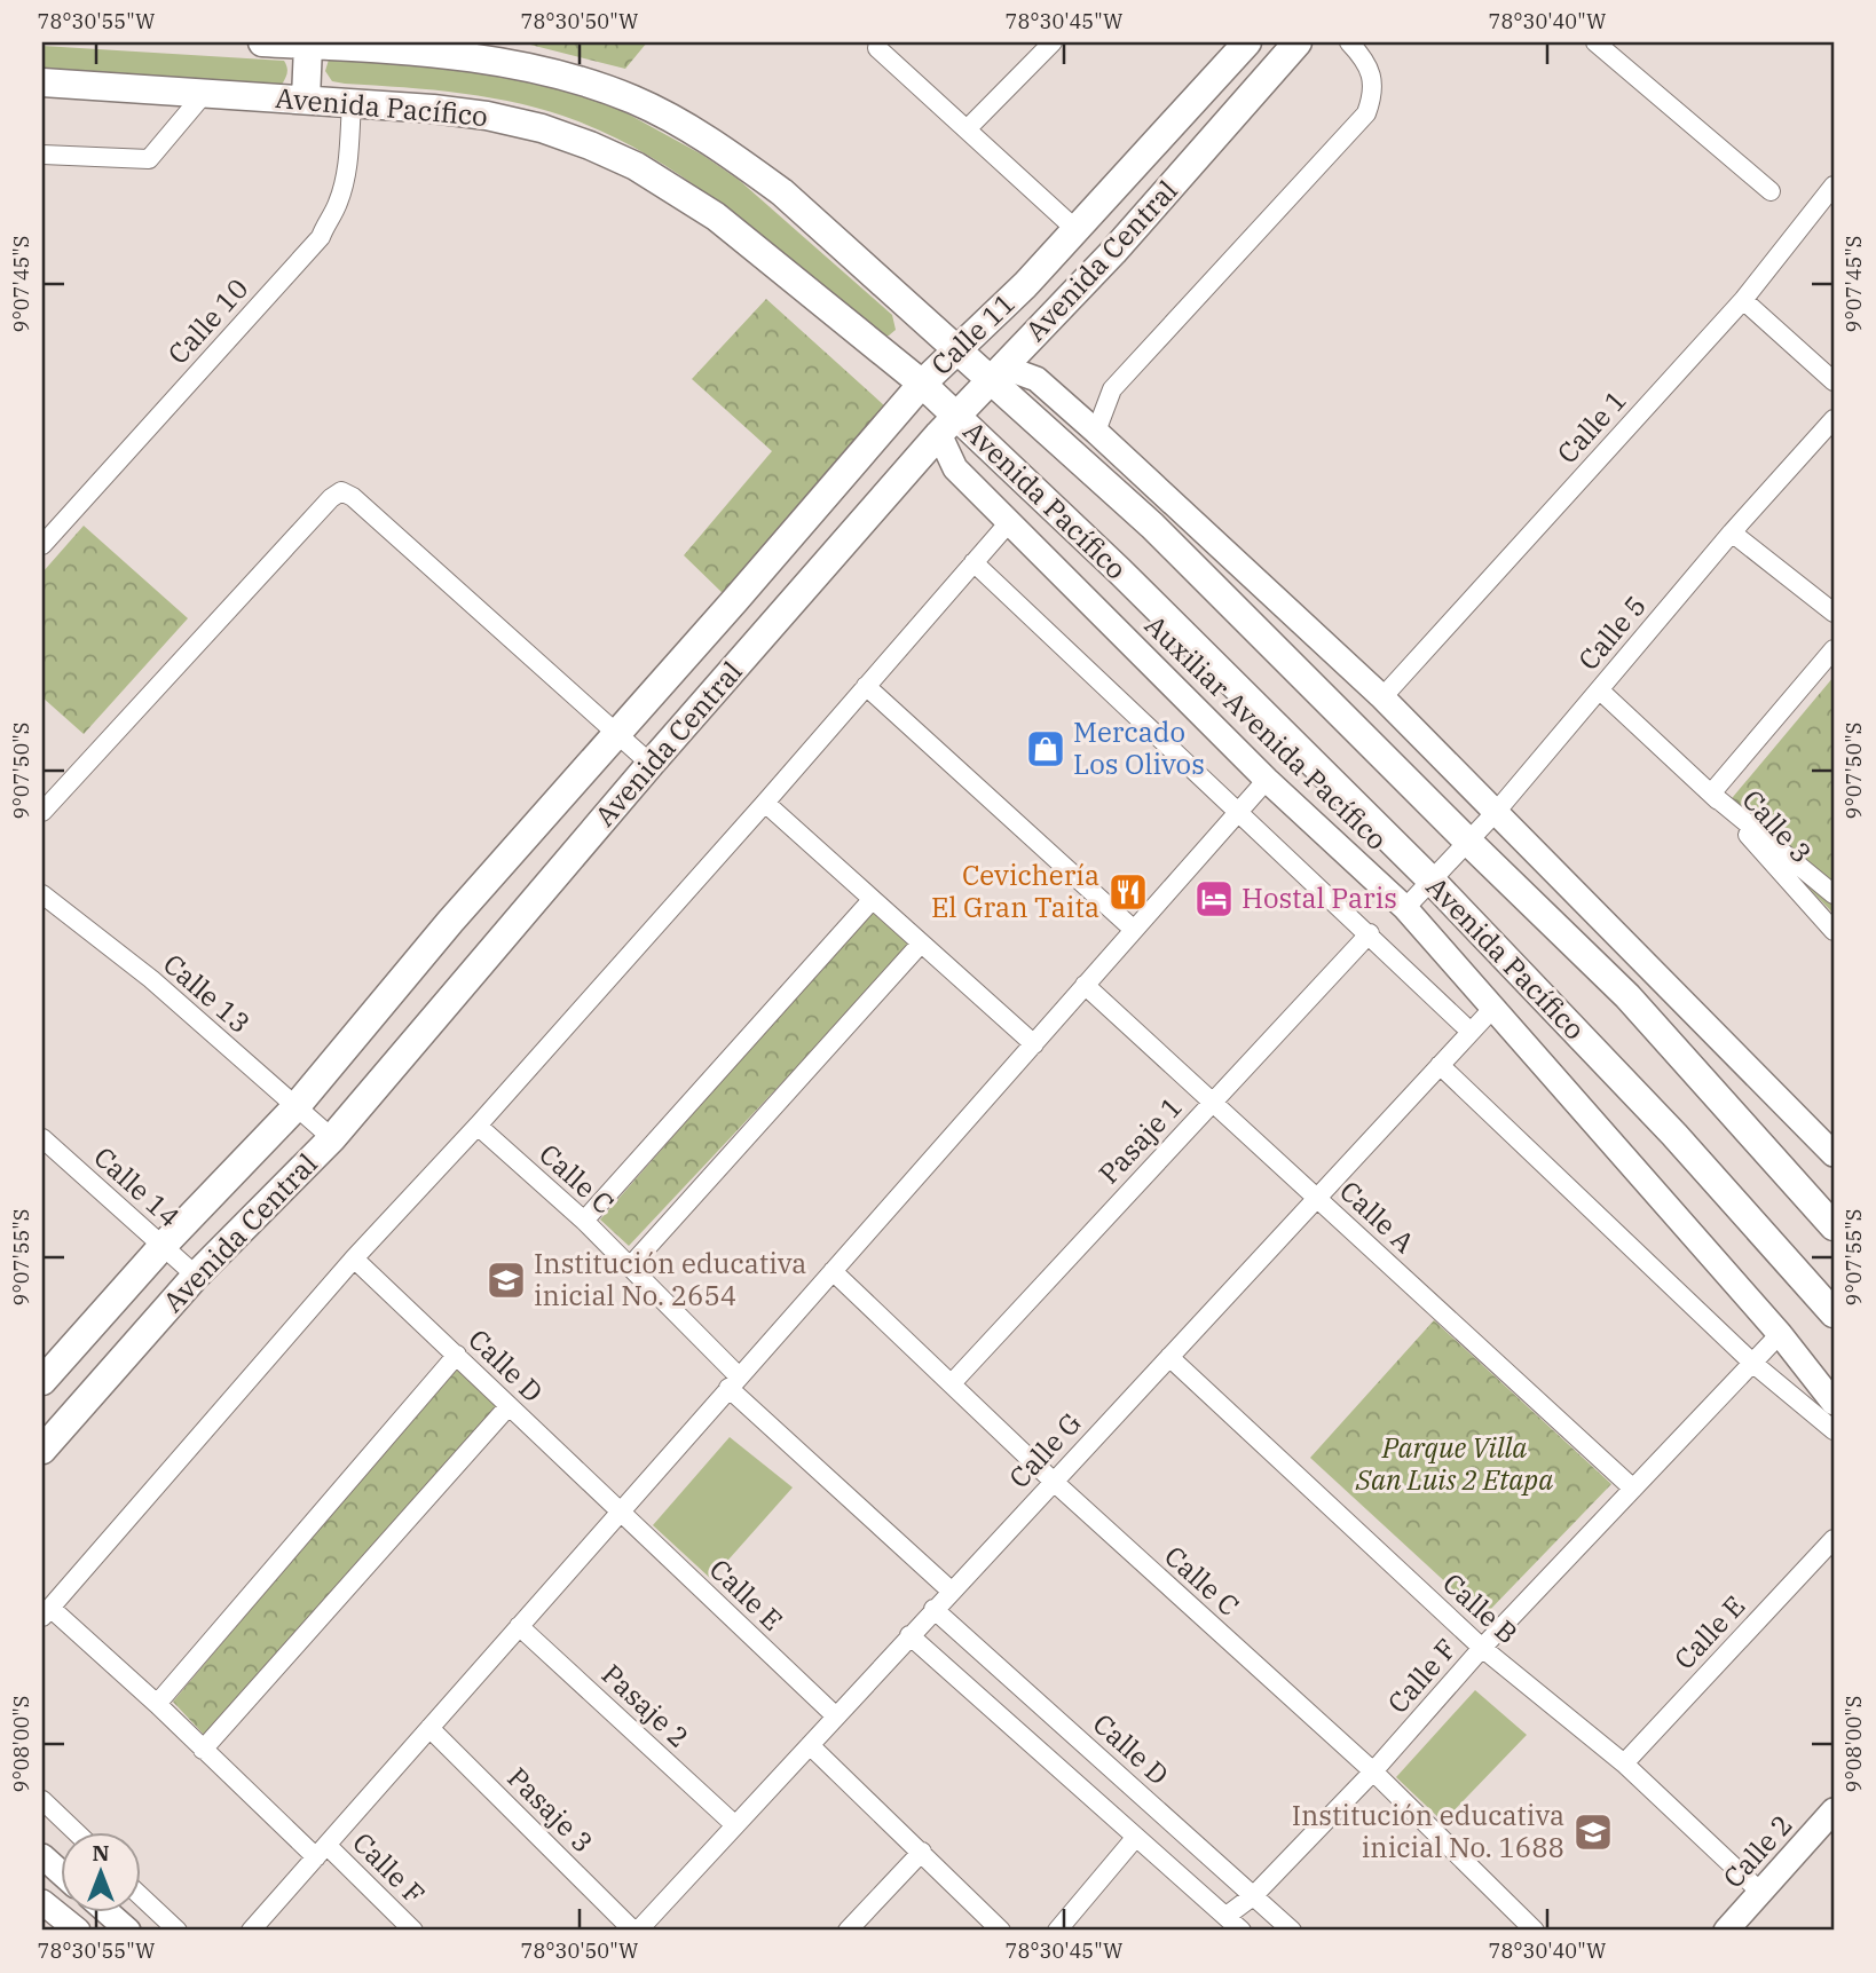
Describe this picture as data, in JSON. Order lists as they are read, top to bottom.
{
  "streets": {
    "main road": [
      "Avenida Pacífico",
      "Avenida Central",
      "Calle 11",
      "Auxiliar Avenida Pacífico",
      "Calle 2"
    ],
    "street": [
      "Calle 10",
      "Calle 1",
      "Calle 5",
      "Calle 3",
      "Calle 13",
      "Pasaje 1",
      "Calle C",
      "Calle 14",
      "Calle A",
      "Calle D",
      "Calle G",
      "Calle E",
      "Calle B",
      "Calle F",
      "Pasaje 2",
      "Pasaje 3"
    ]
  },
  "crossings": [
    ["Avenida Pacífico", "Avenida Central"],
    ["Avenida Pacífico", "Calle 10"],
    ["Avenida Pacífico", "Calle 11"],
    ["Avenida Pacífico", "Calle 5"],
    ["Avenida Pacífico", "Auxiliar Avenida Pacífico"],
    ["Avenida Central", "Calle 11"],
    ["Avenida Central", "Auxiliar Avenida Pacífico"],
    ["Avenida Central", "Calle 13"],
    ["Avenida Central", "Calle 14"],
    ["Calle 5", "Calle 3"],
    ["Auxiliar Avenida Pacífico", "Calle G"],
    ["Auxiliar Avenida Pacífico", "Calle F"],
    ["Pasaje 1", "Calle C"],
    ["Pasaje 1", "Calle A"],
    ["Calle C", "Calle G"],
    ["Calle C", "Calle F"],
    ["Calle A", "Calle G"],
    ["Calle A", "Calle F"],
    ["Calle D", "Calle G"],
    ["Calle D", "Calle E"],
    ["Calle D", "Calle F"],
    ["Calle G", "Calle E"],
    ["Calle G", "Calle B"],
    ["Calle G", "Pasaje 2"],
    ["Calle G", "Pasaje 3"],
    ["Calle E", "Calle B"],
    ["Calle B", "Calle F"],
    ["Calle B", "Calle 2"]
  ],
  "parks": ["Parque Villa San Luis 2 Etapa"],
  "places": {
    "shop": ["Mercado Los Olivos"],
    "restaurant": ["Cevichería El Gran Taita"],
    "hotel": ["Hostal Paris"],
    "school or university": ["Institución educativa inicial No. 2654", "Institución educativa inicial No. 1688"]
  },
  "north": "top",
  "coordinates": [
    "78°30'55\"W",
    "78°30'50\"W",
    "78°30'45\"W",
    "78°30'40\"W",
    "9°07'45\"S",
    "9°07'50\"S",
    "9°07'55\"S",
    "9°08'00\"S"
  ]
}
